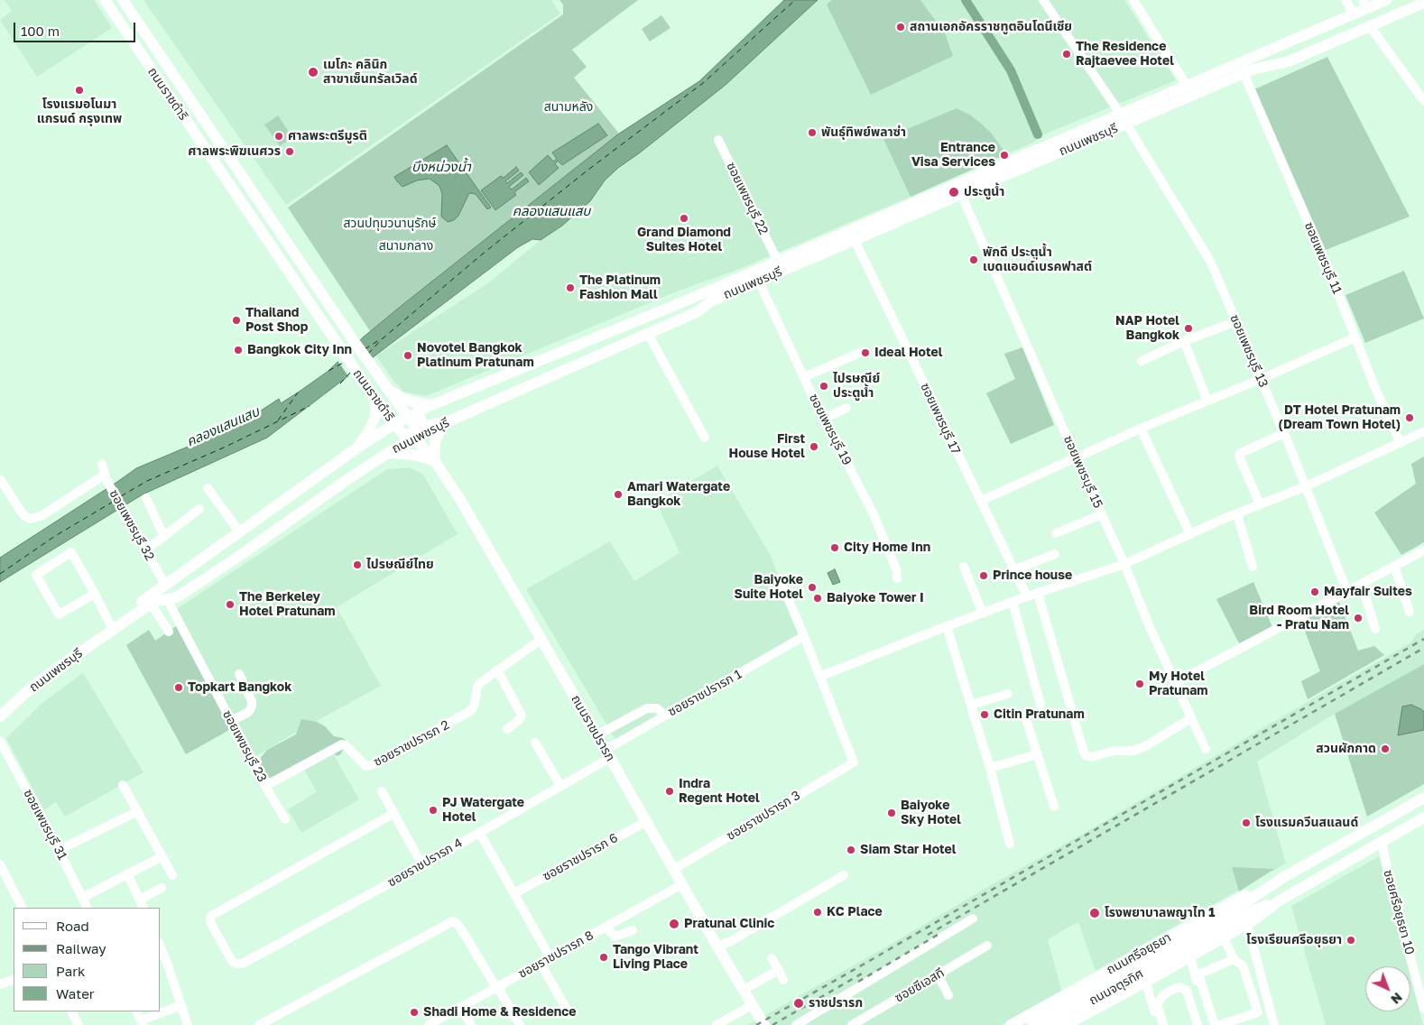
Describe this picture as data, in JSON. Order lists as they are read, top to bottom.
{
  "streets": {
    "main road": [
      "ถนนราชดำริ",
      "ถนนเพชรบุรี",
      "ถนนราชปรารภ",
      "ถนนศรีอยุธยา",
      "ถนนจตุรทิศ"
    ],
    "street": [
      "ซอยเพชรบุรี 22",
      "ซอยเพชรบุรี 11",
      "ซอยเพชรบุรี 13",
      "ซอยเพชรบุรี 17",
      "ซอยเพชรบุรี 19",
      "ซอยเพชรบุรี 15",
      "ซอยเพชรบุรี 32",
      "ซอยราชปรารภ 1",
      "ซอยราชปรารภ 2",
      "ซอยเพชรบุรี 23",
      "ซอยราชปรารภ 3",
      "ซอยเพชรบุรี 31",
      "ซอยราชปรารภ 6",
      "ซอยราชปรารภ 4",
      "ซอยศรีอยุธยา 10",
      "ซอยราชปรารภ 8",
      "ซอยซีเอสที"
    ]
  },
  "crossings": [
    ["ถนนราชดำริ", "ถนนเพชรบุรี"],
    ["ถนนราชดำริ", "ถนนราชปรารภ"],
    ["ถนนเพชรบุรี", "ซอยเพชรบุรี 22"],
    ["ถนนเพชรบุรี", "ซอยเพชรบุรี 11"],
    ["ถนนเพชรบุรี", "ซอยเพชรบุรี 13"],
    ["ถนนเพชรบุรี", "ซอยเพชรบุรี 17"],
    ["ถนนเพชรบุรี", "ซอยเพชรบุรี 19"],
    ["ถนนเพชรบุรี", "ซอยเพชรบุรี 15"],
    ["ถนนเพชรบุรี", "ซอยเพชรบุรี 32"],
    ["ถนนเพชรบุรี", "ถนนราชปรารภ"],
    ["ถนนเพชรบุรี", "ซอยเพชรบุรี 23"],
    ["ซอยราชปรารภ 1", "ถนนราชปรารภ"],
    ["ซอยราชปรารภ 1", "ซอยราชปรารภ 4"],
    ["ถนนราชปรารภ", "ซอยราชปรารภ 2"],
    ["ถนนราชปรารภ", "ซอยราชปรารภ 3"],
    ["ถนนราชปรารภ", "ซอยราชปรารภ 6"],
    ["ถนนราชปรารภ", "ซอยราชปรารภ 4"],
    ["ถนนราชปรารภ", "ซอยราชปรารภ 8"],
    ["ซอยราชปรารภ 2", "ซอยเพชรบุรี 23"],
    ["ซอยศรีอยุธยา 10", "ถนนศรีอยุธยา"],
    ["ถนนศรีอยุธยา", "ถนนจตุรทิศ"]
  ],
  "water": ["บึงหน่วงน้ำ", "คลองแสนแสบ"],
  "parks": ["สนามหลัง", "สวนปทุมวนานุรักษ์", "สนามกลาง"],
  "places": [
    "สถานเอกอัครราชทูตอินโดนีเซีย",
    "The Residence Rajtaevee Hotel",
    "เมโกะ คลินิก สาขาเซ็นทรัลเวิลด์",
    "โรงแรมอโนมา แกรนด์ กรุงเทพ",
    "พันธุ์ทิพย์พลาซ่า",
    "ศาลพระตรีมูรติ",
    "ศาลพระพิฆเนศวร",
    "Entrance Visa Services",
    "ประตูน้ำ",
    "Grand Diamond Suites Hotel",
    "พักดี ประตูน้ำ เบดแอนด์เบรคฟาสต์",
    "The Platinum Fashion Mall",
    "Thailand Post Shop",
    "NAP Hotel Bangkok",
    "Bangkok City Inn",
    "Ideal Hotel",
    "Novotel Bangkok Platinum Pratunam",
    "ไปรษณีย์ ประตูน้ำ",
    "DT Hotel Pratunam (Dream Town Hotel)",
    "First House Hotel",
    "Amari Watergate Bangkok",
    "City Home Inn",
    "ไปรษณีย์ไทย",
    "Prince house",
    "Baiyoke Suite Hotel",
    "Mayfair Suites",
    "Baiyoke Tower I",
    "The Berkeley Hotel Pratunam",
    "Bird Room Hotel - Pratu Nam",
    "My Hotel Pratunam",
    "Topkart Bangkok",
    "Citin Pratunam",
    "สวนผักกาด",
    "Indra Regent Hotel",
    "PJ Watergate Hotel",
    "Baiyoke Sky Hotel",
    "โรงแรมควีนสแลนด์",
    "Siam Star Hotel",
    "KC Place",
    "โรงพยาบาลพญาไท 1",
    "Pratunal Clinic",
    "โรงเรียนศรีอยุธยา",
    "Tango Vibrant Living Place",
    "ราชปรารภ",
    "Shadi Home & Residence"
  ],
  "legend": [
    "Road",
    "Railway",
    "Park",
    "Water"
  ],
  "scale_bar": "100 m",
  "north": "bottom right"
}
